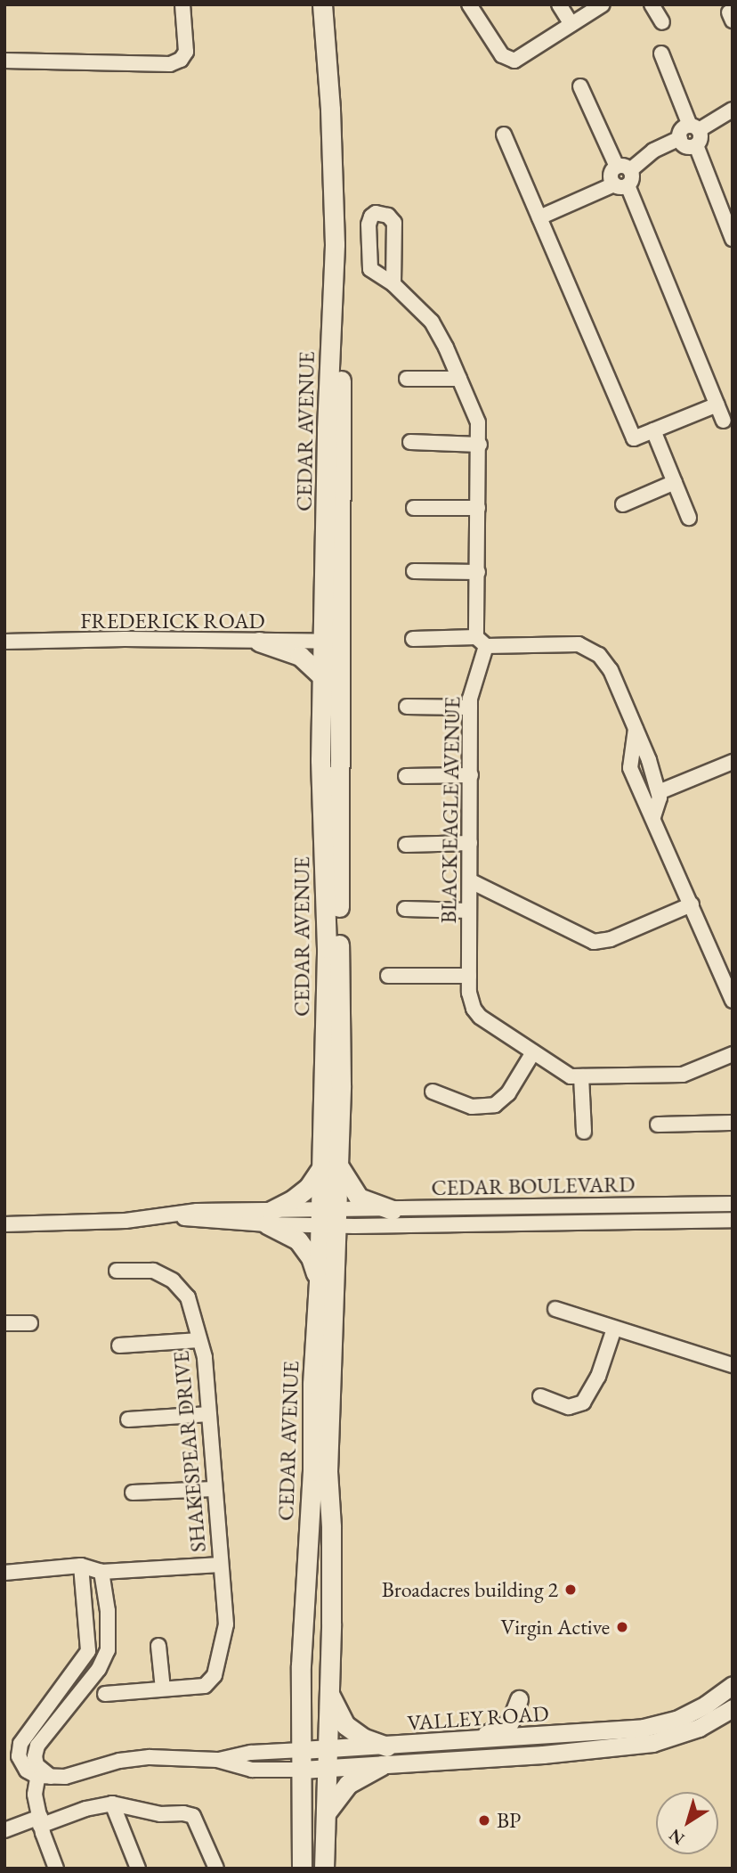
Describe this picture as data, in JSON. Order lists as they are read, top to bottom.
{
  "streets": {
    "main road": ["CEDAR AVENUE"],
    "street": [
      "FREDERICK ROAD",
      "BLACK EAGLE AVENUE",
      "CEDAR BOULEVARD",
      "SHAKESPEAR DRIVE",
      "VALLEY ROAD"
    ]
  },
  "crossings": [
    ["CEDAR AVENUE", "FREDERICK ROAD"],
    ["CEDAR AVENUE", "CEDAR BOULEVARD"],
    ["CEDAR AVENUE", "VALLEY ROAD"]
  ],
  "places": ["Broadacres building 2", "Virgin Active", "BP"],
  "north": "bottom left"
}
